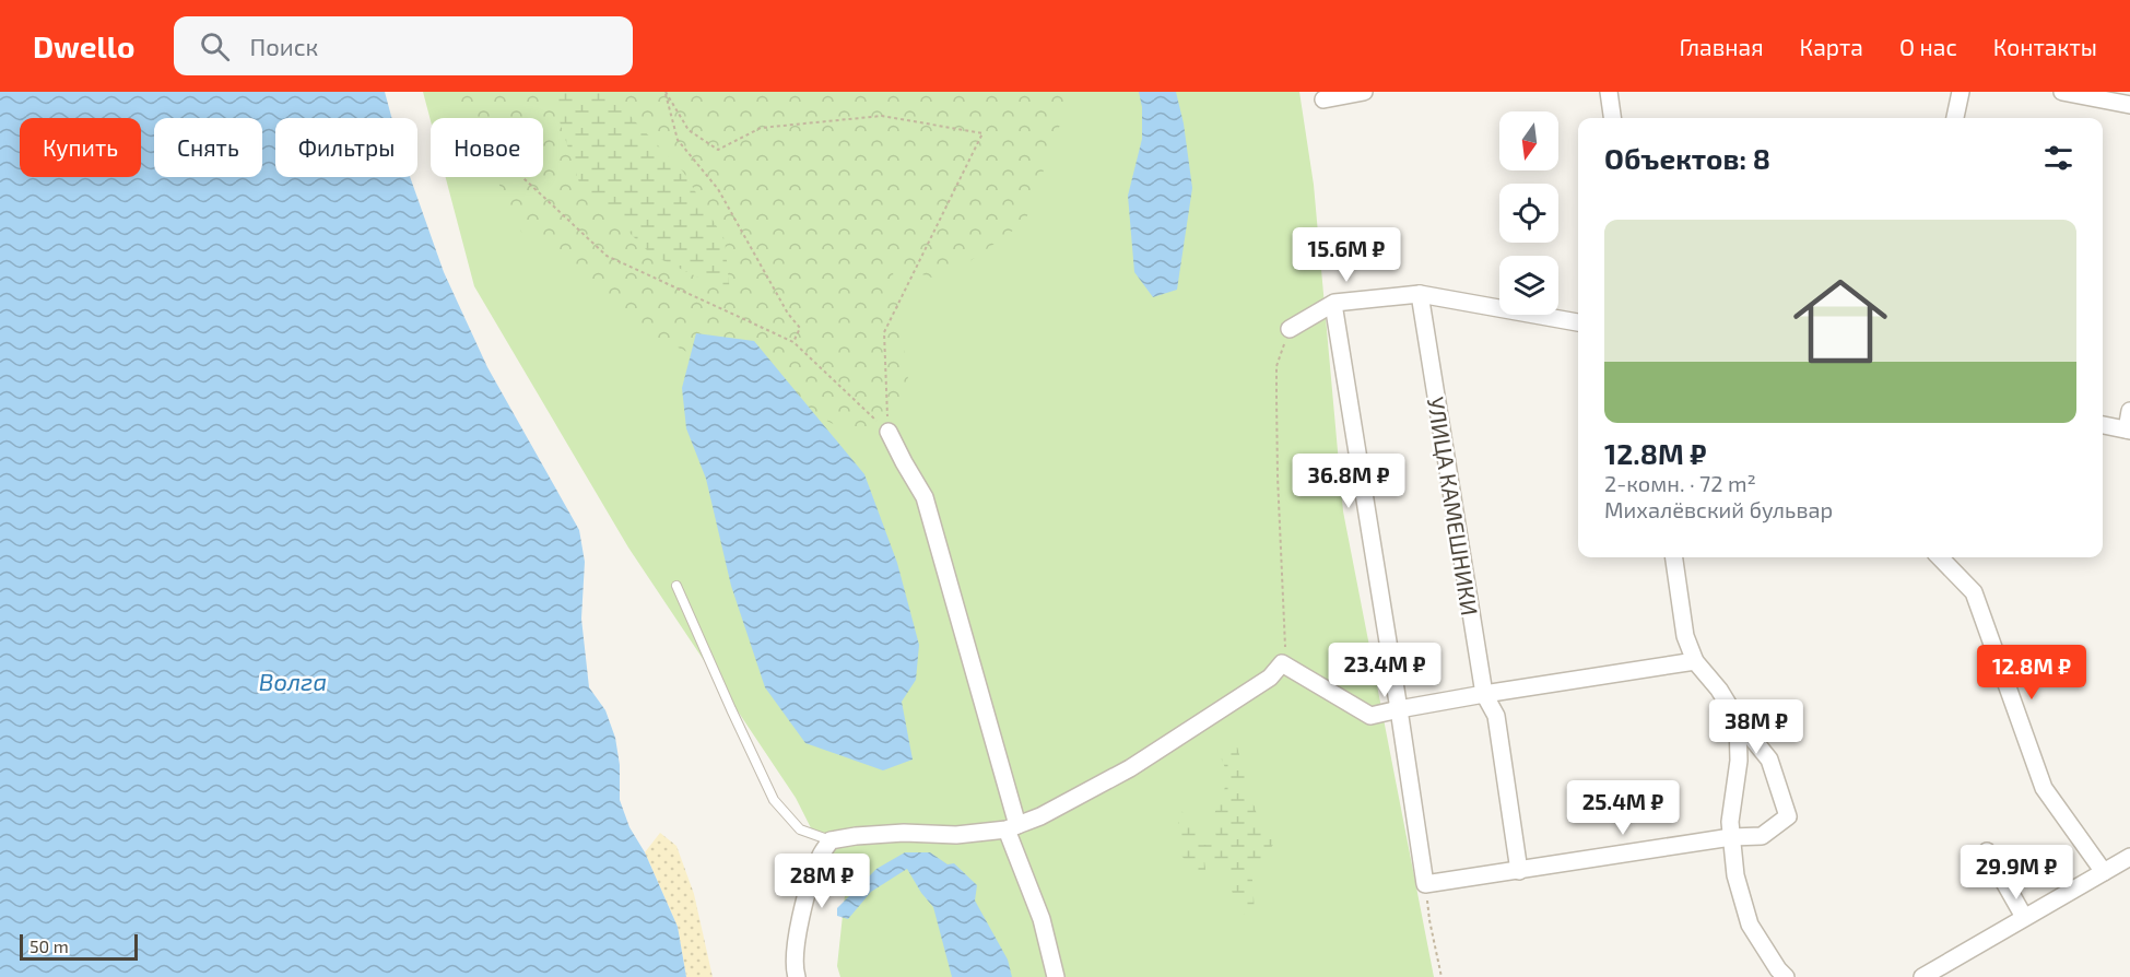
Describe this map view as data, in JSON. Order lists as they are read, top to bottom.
{
  "streets": {
    "street": ["УЛИЦА КАМЕШНИКИ"]
  },
  "water": ["Волга"],
  "scale_bar": "50 m",
  "north": "bottom",
  "page": {
    "header": "Dwello",
    "search": "Поиск",
    "nav": [
      "Главная",
      "Карта",
      "О нас",
      "Контакты"
    ],
    "chip": [
      "Купить",
      "Снять",
      "Фильтры",
      "Новое"
    ],
    "heading": "Объектов: 8",
    "list": [
      {
        "name": "12.8M ₽",
        "note": "2-комн. · 72 m² · Михалёвский бульвар"
      }
    ],
    "price": [
      "15.6M ₽",
      "36.8M ₽",
      "23.4M ₽",
      "12.8M ₽",
      "38M ₽",
      "25.4M ₽",
      "29.9M ₽",
      "28M ₽"
    ],
    "scale": "50 m"
  }
}
